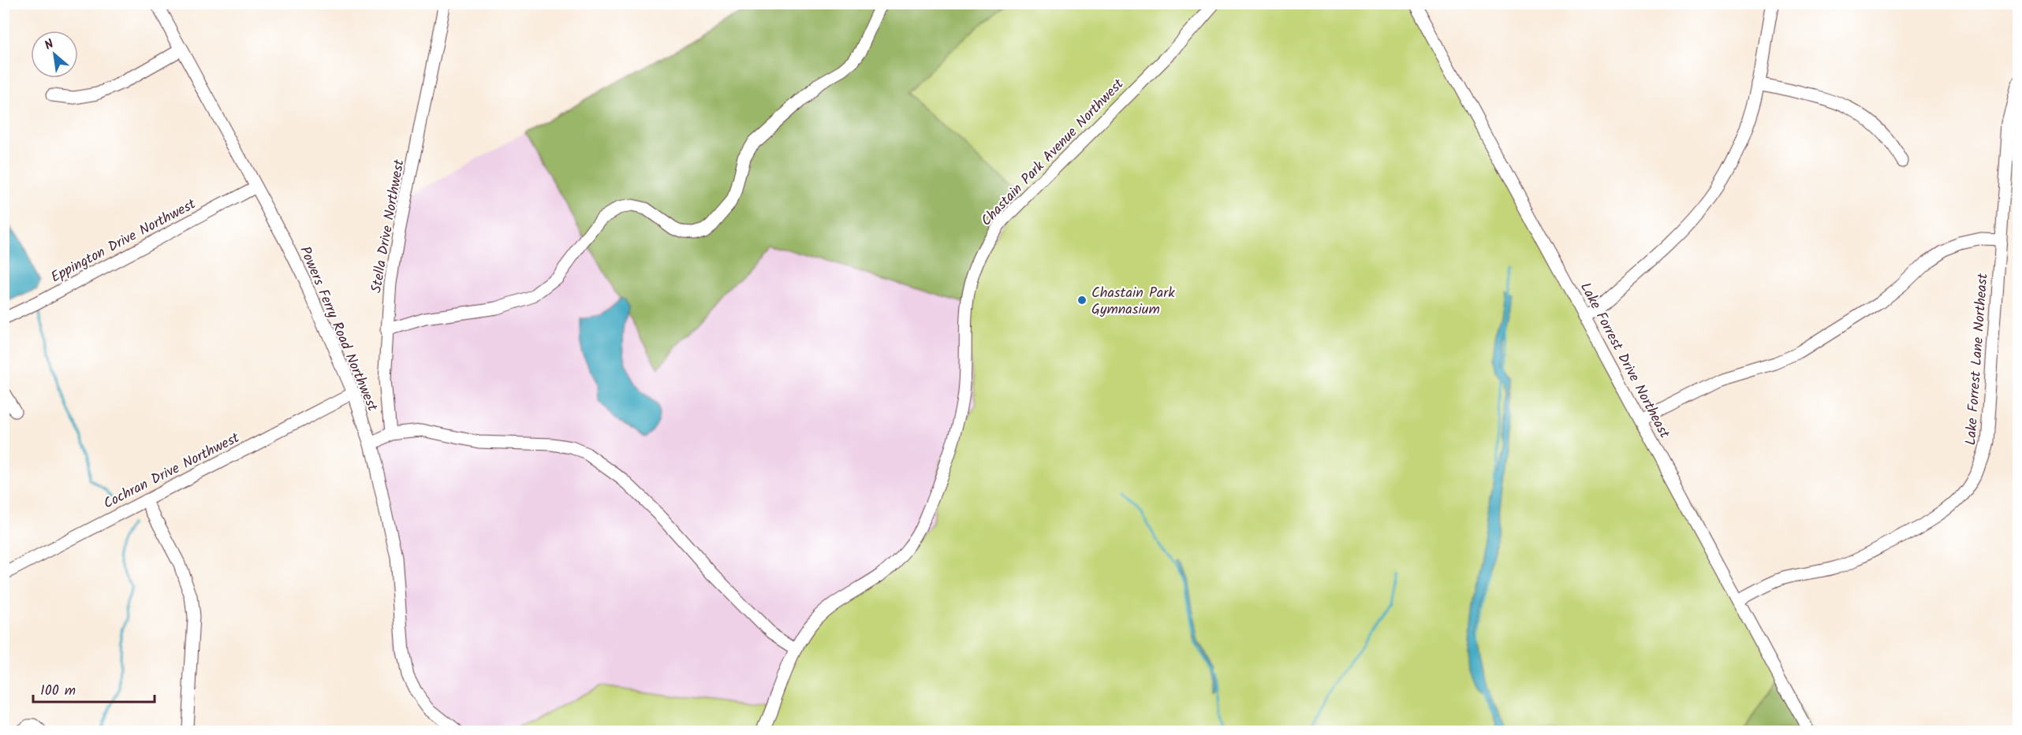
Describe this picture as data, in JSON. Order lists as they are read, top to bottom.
{
  "streets": {
    "street": [
      "Chastain Park Avenue Northwest",
      "Stella Drive Northwest",
      "Eppington Drive Northwest",
      "Powers Ferry Road Northwest",
      "Lake Forrest Lane Northeast",
      "Lake Forrest Drive Northeast",
      "Cochran Drive Northwest"
    ]
  },
  "crossings": [
    ["Eppington Drive Northwest", "Powers Ferry Road Northwest"],
    ["Powers Ferry Road Northwest", "Cochran Drive Northwest"],
    ["Lake Forrest Lane Northeast", "Lake Forrest Drive Northeast"]
  ],
  "places": ["Chastain Park Gymnasium"],
  "scale_bar": "100 m",
  "north": "top left"
}
